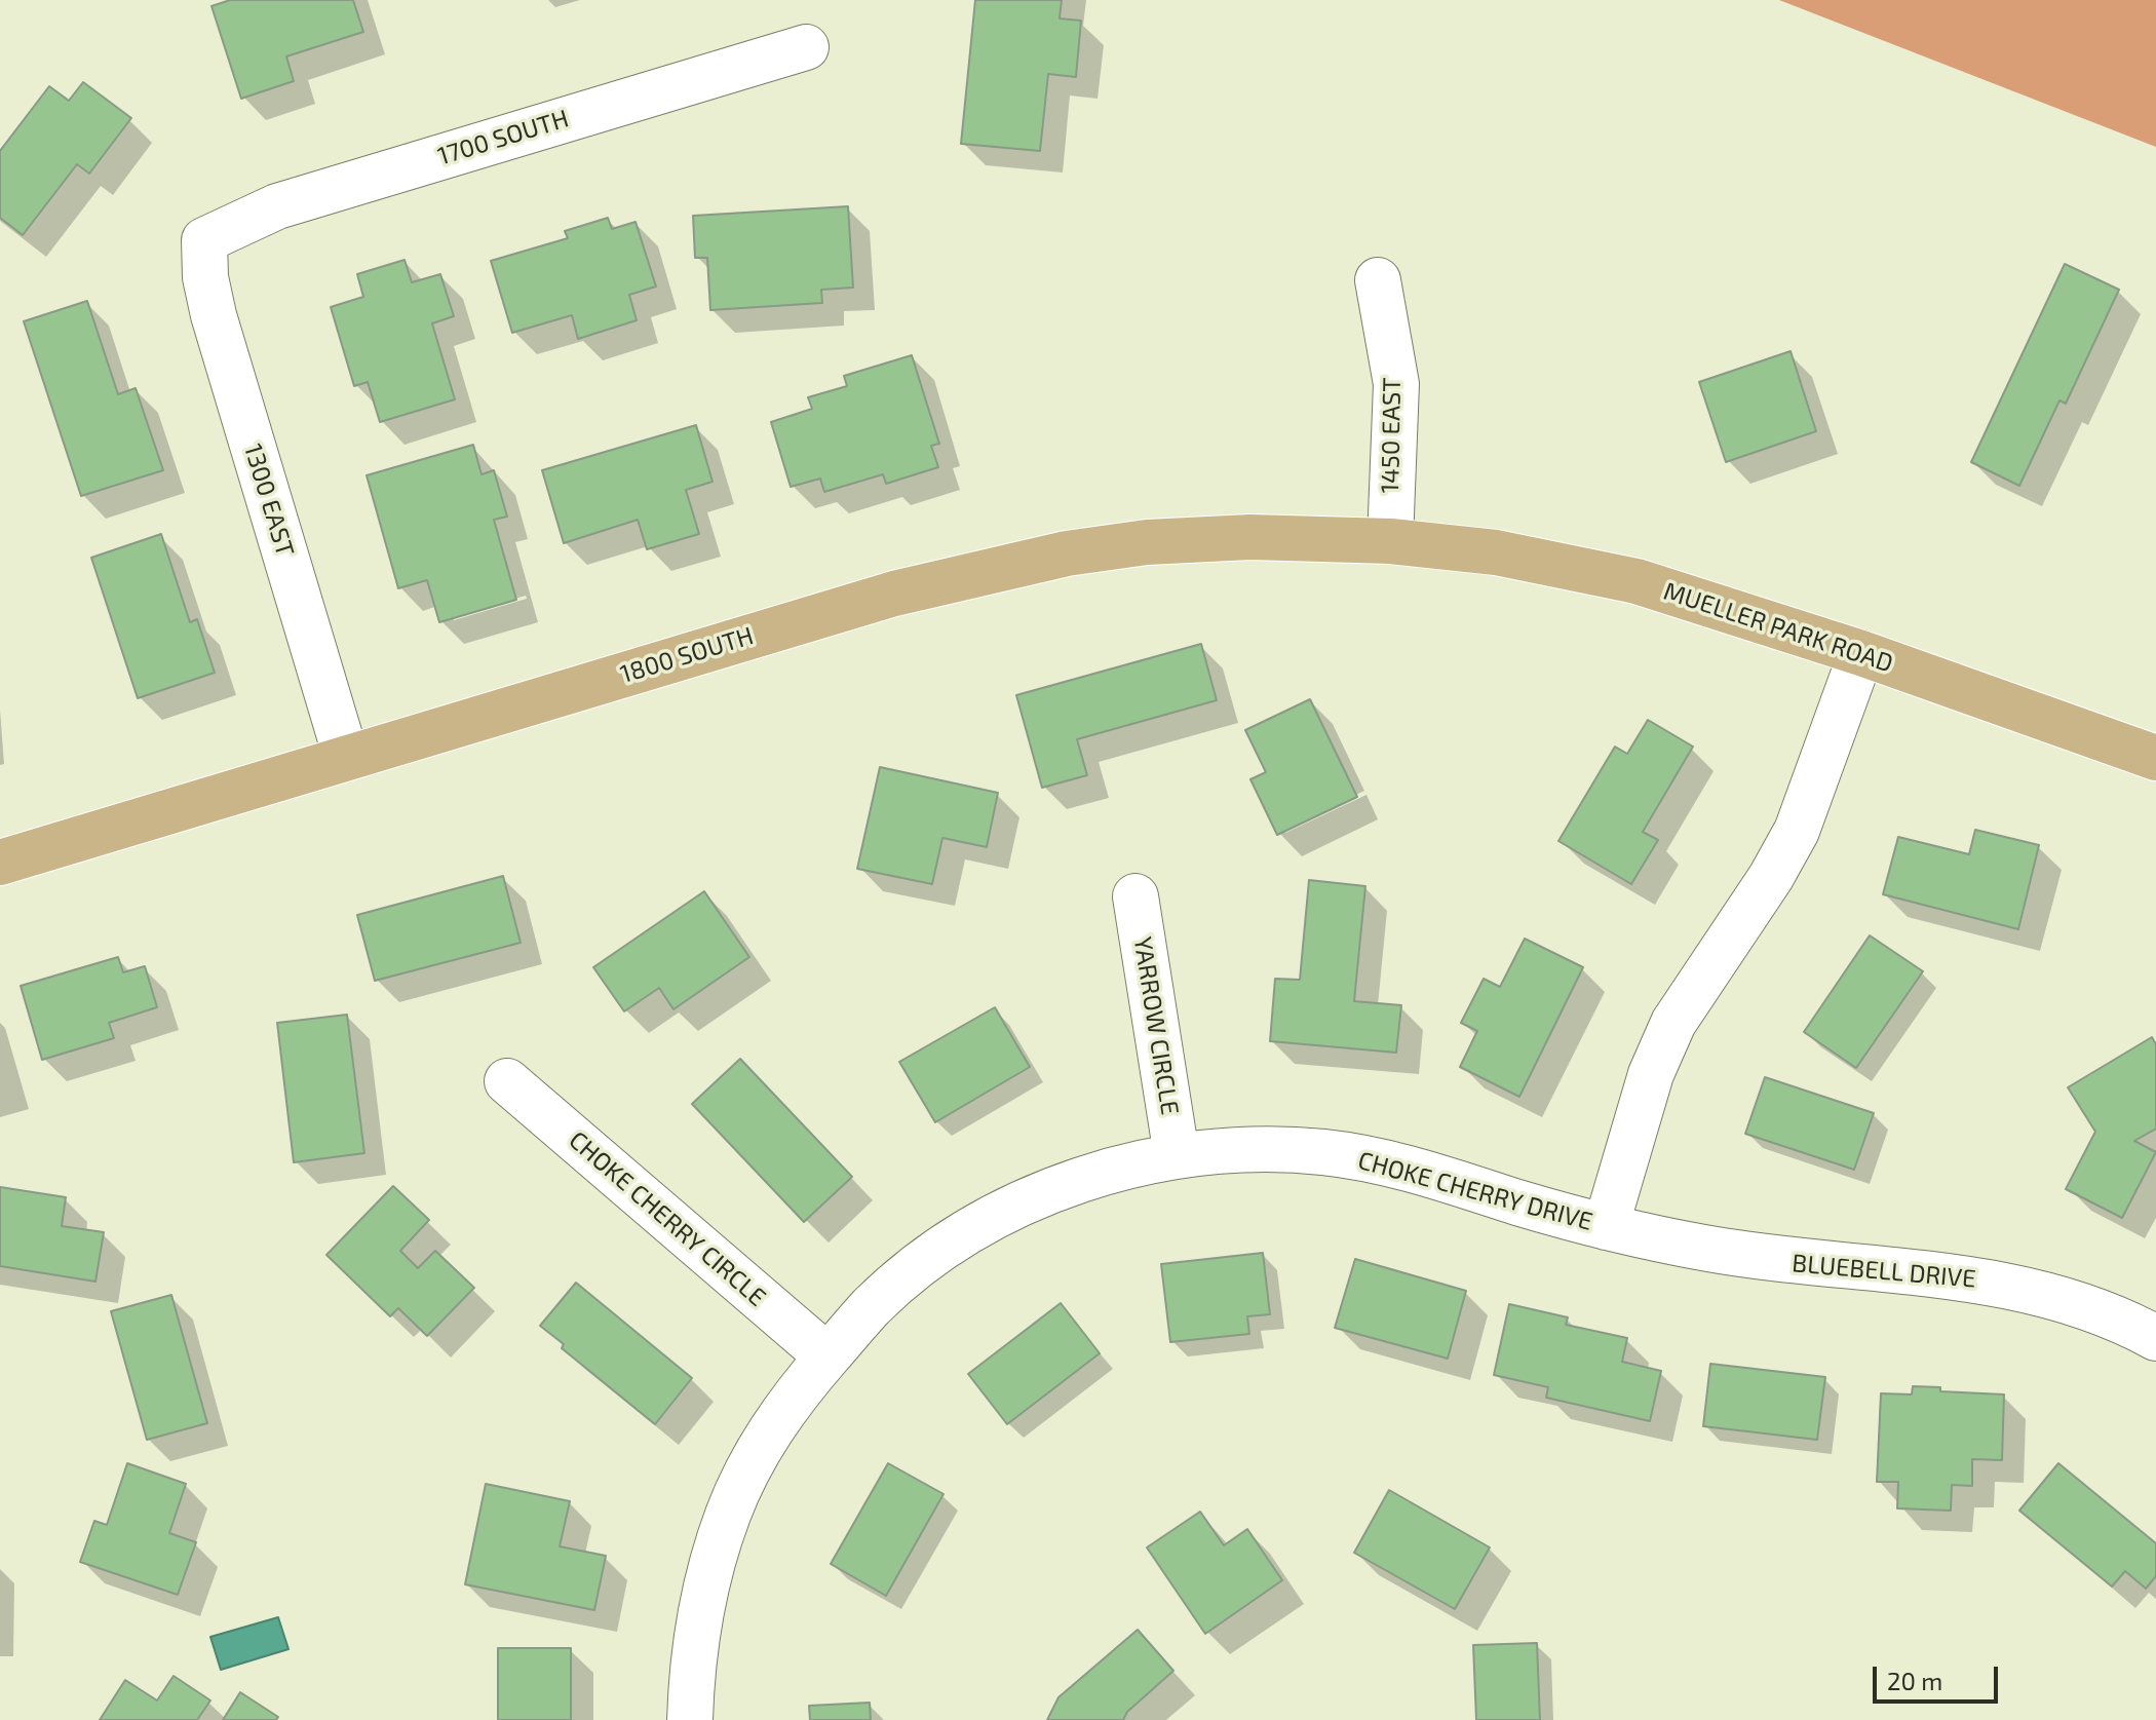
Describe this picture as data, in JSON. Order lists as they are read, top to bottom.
{
  "streets": {
    "main road": ["MUELLER PARK ROAD", "1800 SOUTH"],
    "street": [
      "1700 SOUTH",
      "1450 EAST",
      "1300 EAST",
      "YARROW CIRCLE",
      "CHOKE CHERRY DRIVE",
      "CHOKE CHERRY CIRCLE",
      "BLUEBELL DRIVE"
    ]
  },
  "crossings": [
    ["1700 SOUTH", "1300 EAST"],
    ["1450 EAST", "MUELLER PARK ROAD"],
    ["1450 EAST", "1800 SOUTH"],
    ["1300 EAST", "1800 SOUTH"],
    ["MUELLER PARK ROAD", "1800 SOUTH"],
    ["MUELLER PARK ROAD", "CHOKE CHERRY DRIVE"],
    ["YARROW CIRCLE", "CHOKE CHERRY DRIVE"],
    ["CHOKE CHERRY DRIVE", "CHOKE CHERRY CIRCLE"],
    ["CHOKE CHERRY DRIVE", "BLUEBELL DRIVE"]
  ],
  "scale_bar": "20 m"
}
